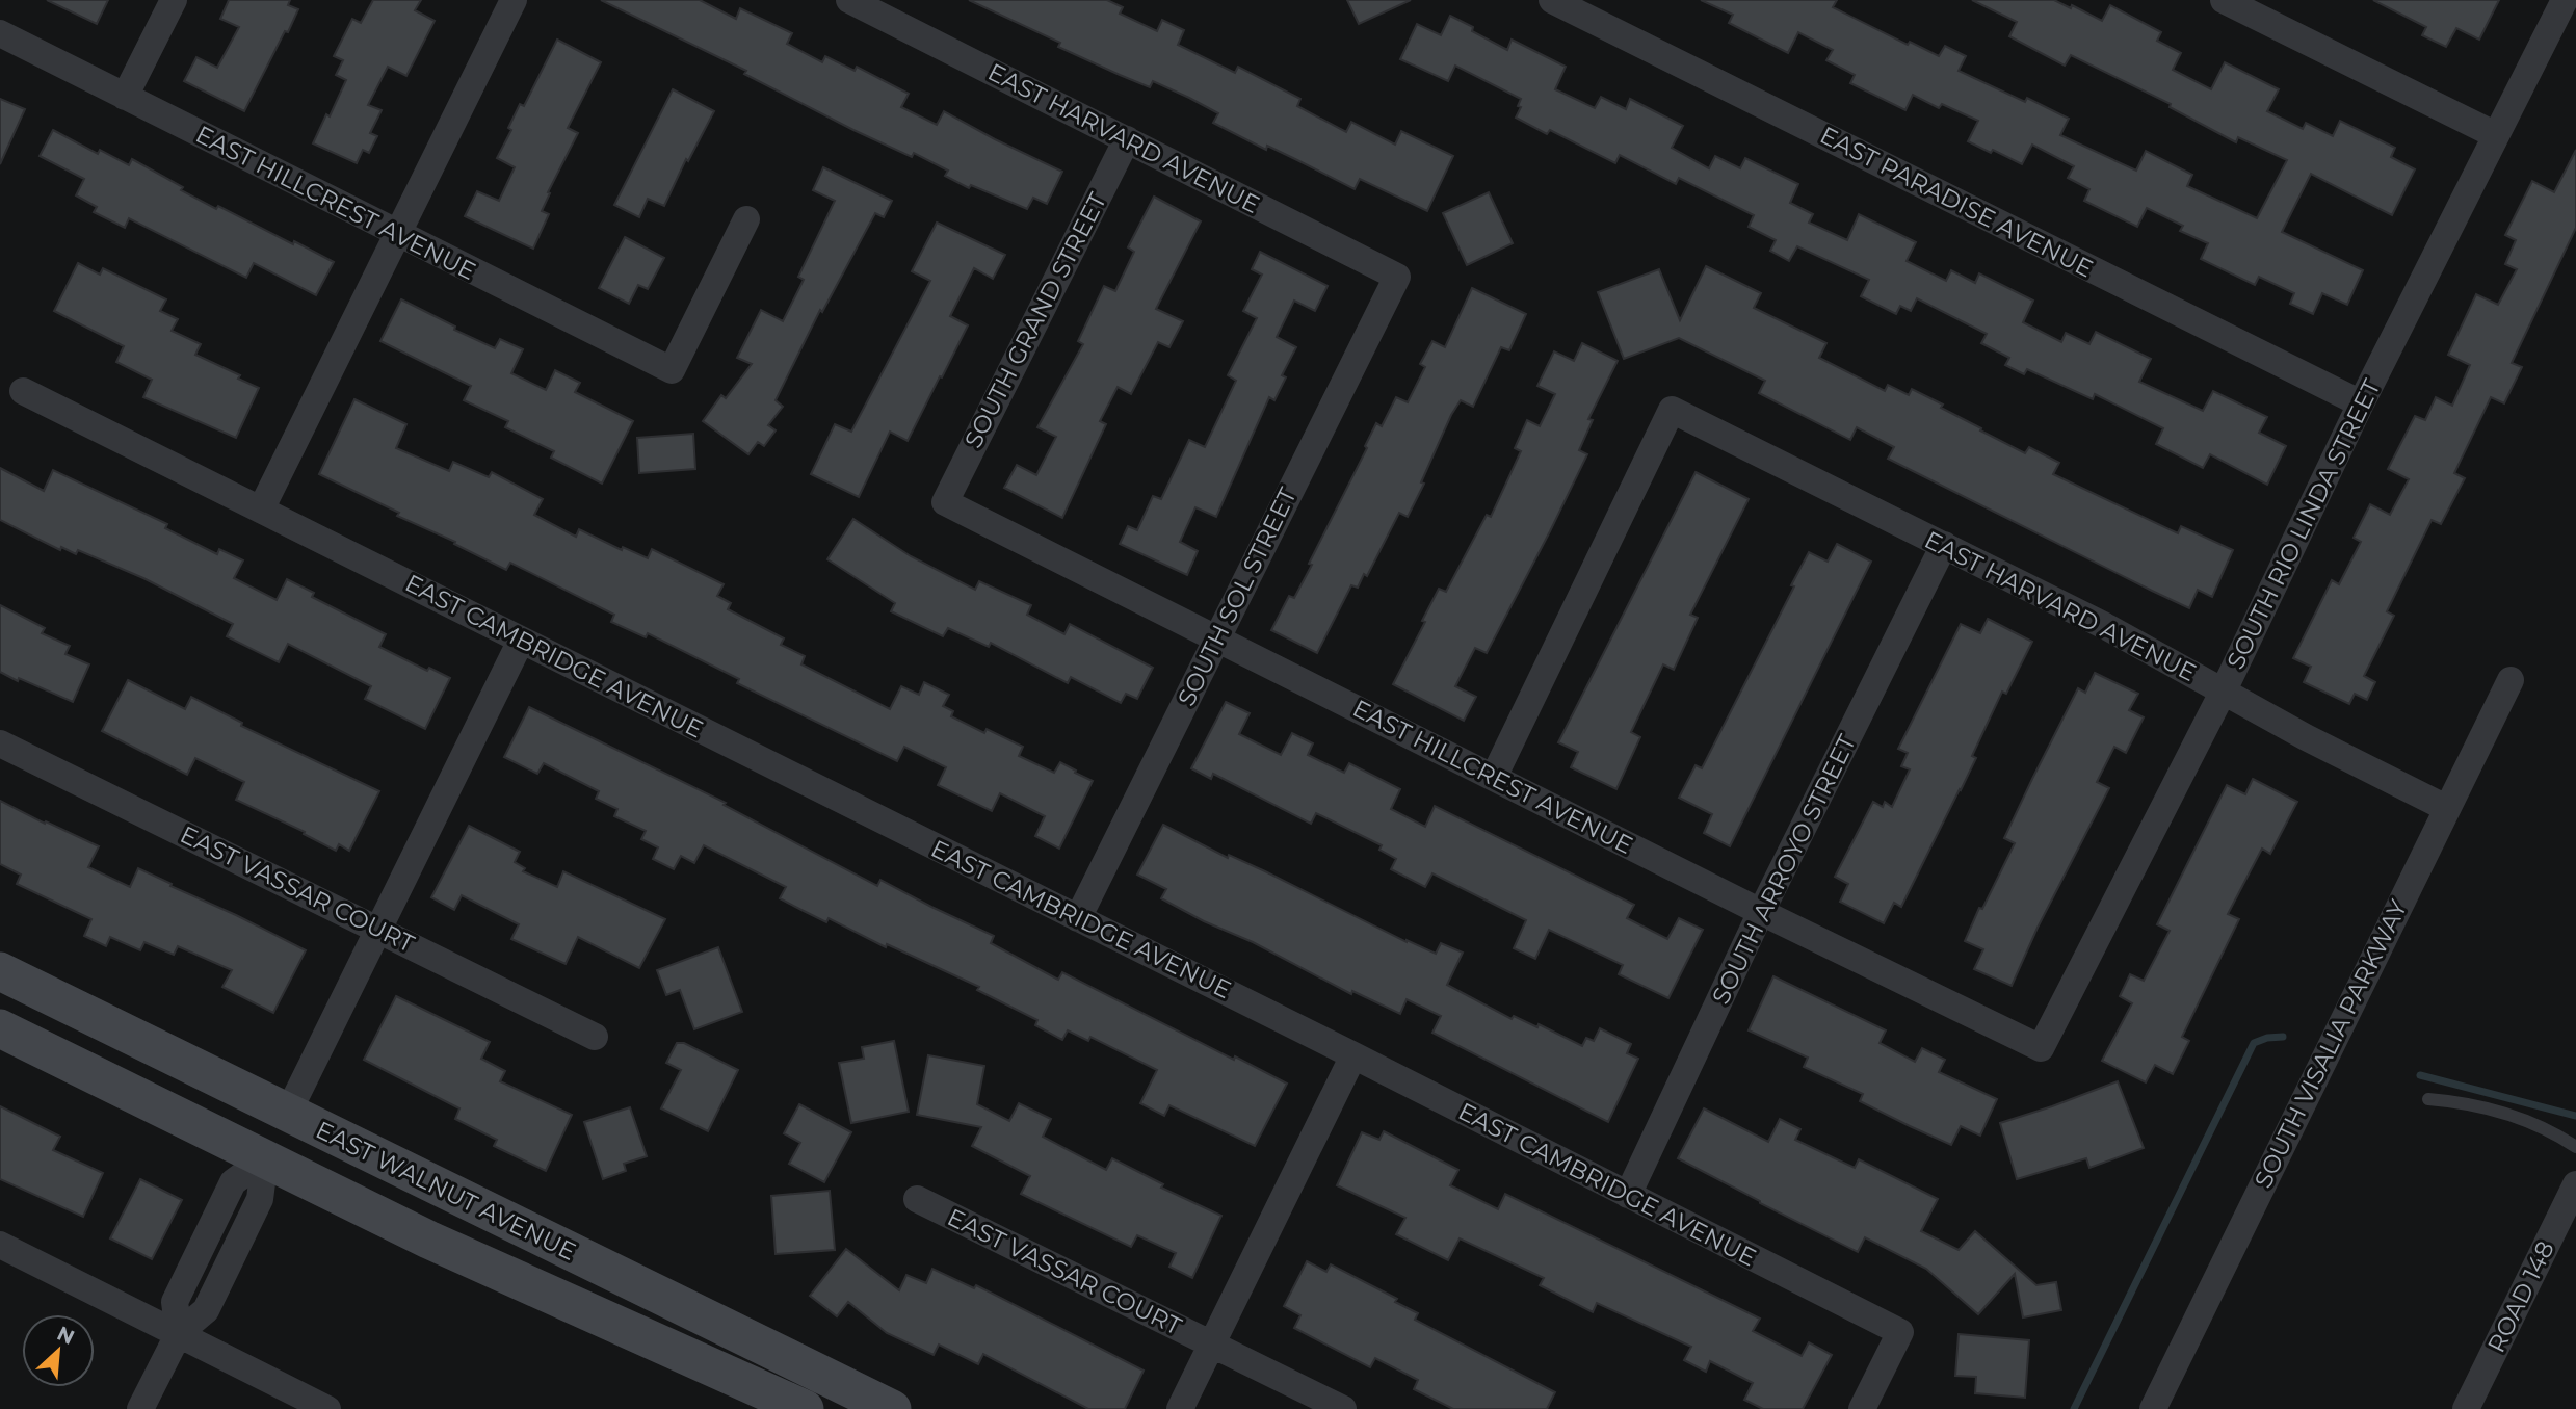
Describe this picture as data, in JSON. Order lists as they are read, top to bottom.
{
  "streets": {
    "main road": ["EAST WALNUT AVENUE"],
    "street": [
      "EAST HARVARD AVENUE",
      "EAST PARADISE AVENUE",
      "EAST HILLCREST AVENUE",
      "SOUTH GRAND STREET",
      "SOUTH RIO LINDA STREET",
      "SOUTH SOL STREET",
      "EAST CAMBRIDGE AVENUE",
      "SOUTH ARROYO STREET",
      "EAST VASSAR COURT",
      "SOUTH VISALIA PARKWAY",
      "ROAD 148"
    ]
  },
  "crossings": [
    ["EAST HARVARD AVENUE", "EAST HILLCREST AVENUE"],
    ["EAST HARVARD AVENUE", "SOUTH GRAND STREET"],
    ["EAST HARVARD AVENUE", "SOUTH RIO LINDA STREET"],
    ["EAST HARVARD AVENUE", "SOUTH SOL STREET"],
    ["EAST HARVARD AVENUE", "SOUTH ARROYO STREET"],
    ["EAST HARVARD AVENUE", "SOUTH VISALIA PARKWAY"],
    ["EAST PARADISE AVENUE", "SOUTH RIO LINDA STREET"],
    ["EAST HILLCREST AVENUE", "SOUTH GRAND STREET"],
    ["EAST HILLCREST AVENUE", "SOUTH RIO LINDA STREET"],
    ["EAST HILLCREST AVENUE", "SOUTH SOL STREET"],
    ["EAST HILLCREST AVENUE", "SOUTH ARROYO STREET"],
    ["SOUTH SOL STREET", "EAST CAMBRIDGE AVENUE"],
    ["EAST CAMBRIDGE AVENUE", "SOUTH ARROYO STREET"]
  ],
  "north": "top right"
}
